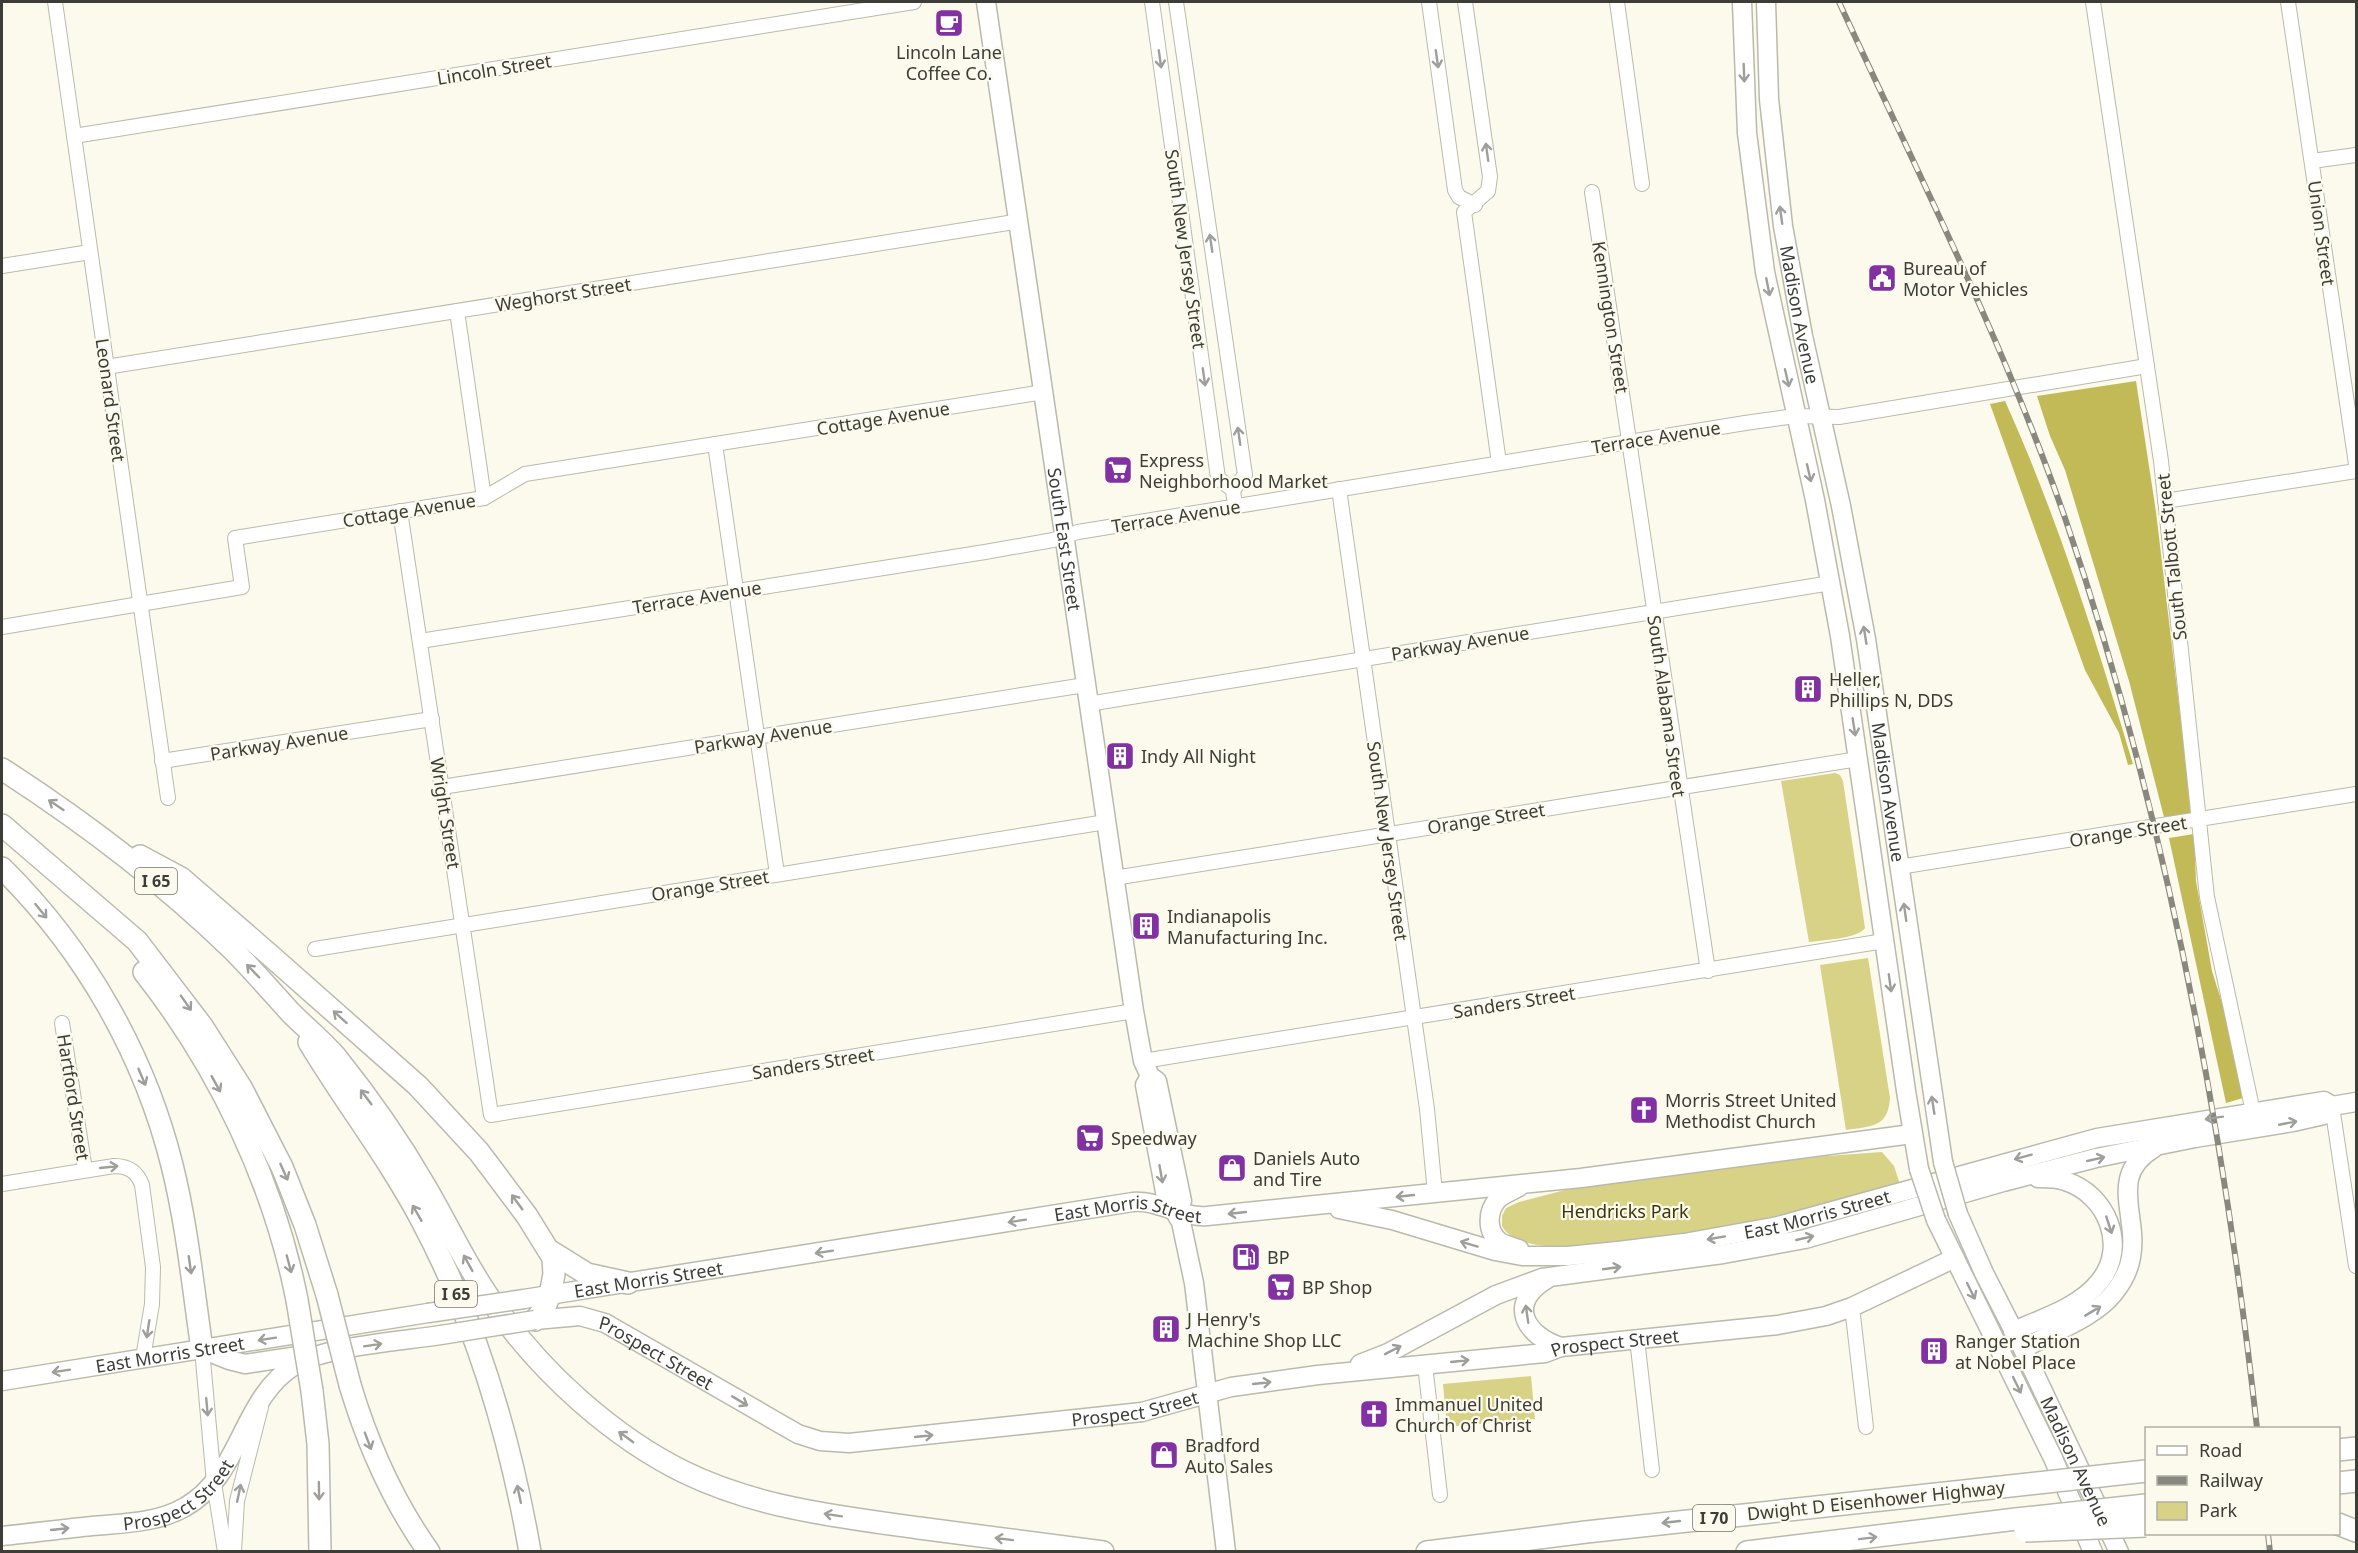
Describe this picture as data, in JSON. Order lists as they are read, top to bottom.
{
  "streets": {
    "highway": ["I 65", "Dwight D Eisenhower Highway", "I 70"],
    "main road": [
      "Madison Avenue",
      "South East Street",
      "East Morris Street",
      "Prospect Street"
    ],
    "street": [
      "Lincoln Street",
      "Union Street",
      "South New Jersey Street",
      "Weghorst Street",
      "Kennington Street",
      "Leonard Street",
      "Cottage Avenue",
      "Terrace Avenue",
      "South Talbott Street",
      "Parkway Avenue",
      "South Alabama Street",
      "Wright Street",
      "Orange Street",
      "Sanders Street",
      "Hartford Street"
    ]
  },
  "crossings": [
    ["Lincoln Street", "Leonard Street"],
    ["South New Jersey Street", "Terrace Avenue"],
    ["South New Jersey Street", "Parkway Avenue"],
    ["South New Jersey Street", "Orange Street"],
    ["South New Jersey Street", "Sanders Street"],
    ["South New Jersey Street", "East Morris Street"],
    ["Weghorst Street", "Leonard Street"],
    ["Weghorst Street", "South East Street"],
    ["Madison Avenue", "Terrace Avenue"],
    ["Madison Avenue", "Parkway Avenue"],
    ["Madison Avenue", "Orange Street"],
    ["Madison Avenue", "Sanders Street"],
    ["Madison Avenue", "East Morris Street"],
    ["Madison Avenue", "Prospect Street"],
    ["Kennington Street", "Terrace Avenue"],
    ["Kennington Street", "South Alabama Street"],
    ["Leonard Street", "Cottage Avenue"],
    ["Leonard Street", "Parkway Avenue"],
    ["Cottage Avenue", "South East Street"],
    ["Cottage Avenue", "Wright Street"],
    ["Terrace Avenue", "South East Street"],
    ["Terrace Avenue", "South Talbott Street"],
    ["Terrace Avenue", "South Alabama Street"],
    ["Terrace Avenue", "Wright Street"],
    ["South East Street", "Parkway Avenue"],
    ["South East Street", "Orange Street"],
    ["South East Street", "Sanders Street"],
    ["South East Street", "East Morris Street"],
    ["South East Street", "Prospect Street"],
    ["South Talbott Street", "Orange Street"],
    ["South Talbott Street", "East Morris Street"],
    ["Parkway Avenue", "South Alabama Street"],
    ["Parkway Avenue", "Wright Street"],
    ["South Alabama Street", "Orange Street"],
    ["South Alabama Street", "Sanders Street"],
    ["Wright Street", "Orange Street"],
    ["Wright Street", "Sanders Street"],
    ["East Morris Street", "Prospect Street"]
  ],
  "one_way": ["Prospect Street"],
  "parks": ["Hendricks Park"],
  "places": {
    "cafe": ["Lincoln Lane Coffee Co."],
    "public building": ["Bureau of Motor Vehicles"],
    "supermarket": ["Express Neighborhood Market", "Speedway", "BP Shop"],
    "building": [
      "Heller, Phillips N, DDS",
      "Indy All Night",
      "Indianapolis Manufacturing Inc.",
      "J Henry's Machine Shop LLC",
      "Ranger Station at Nobel Place"
    ],
    "church": ["Morris Street United Methodist Church", "Immanuel United Church of Christ"],
    "shop": ["Daniels Auto and Tire", "Bradford Auto Sales"],
    "fuel station": ["BP"]
  },
  "legend": ["Road", "Railway", "Park"]
}
